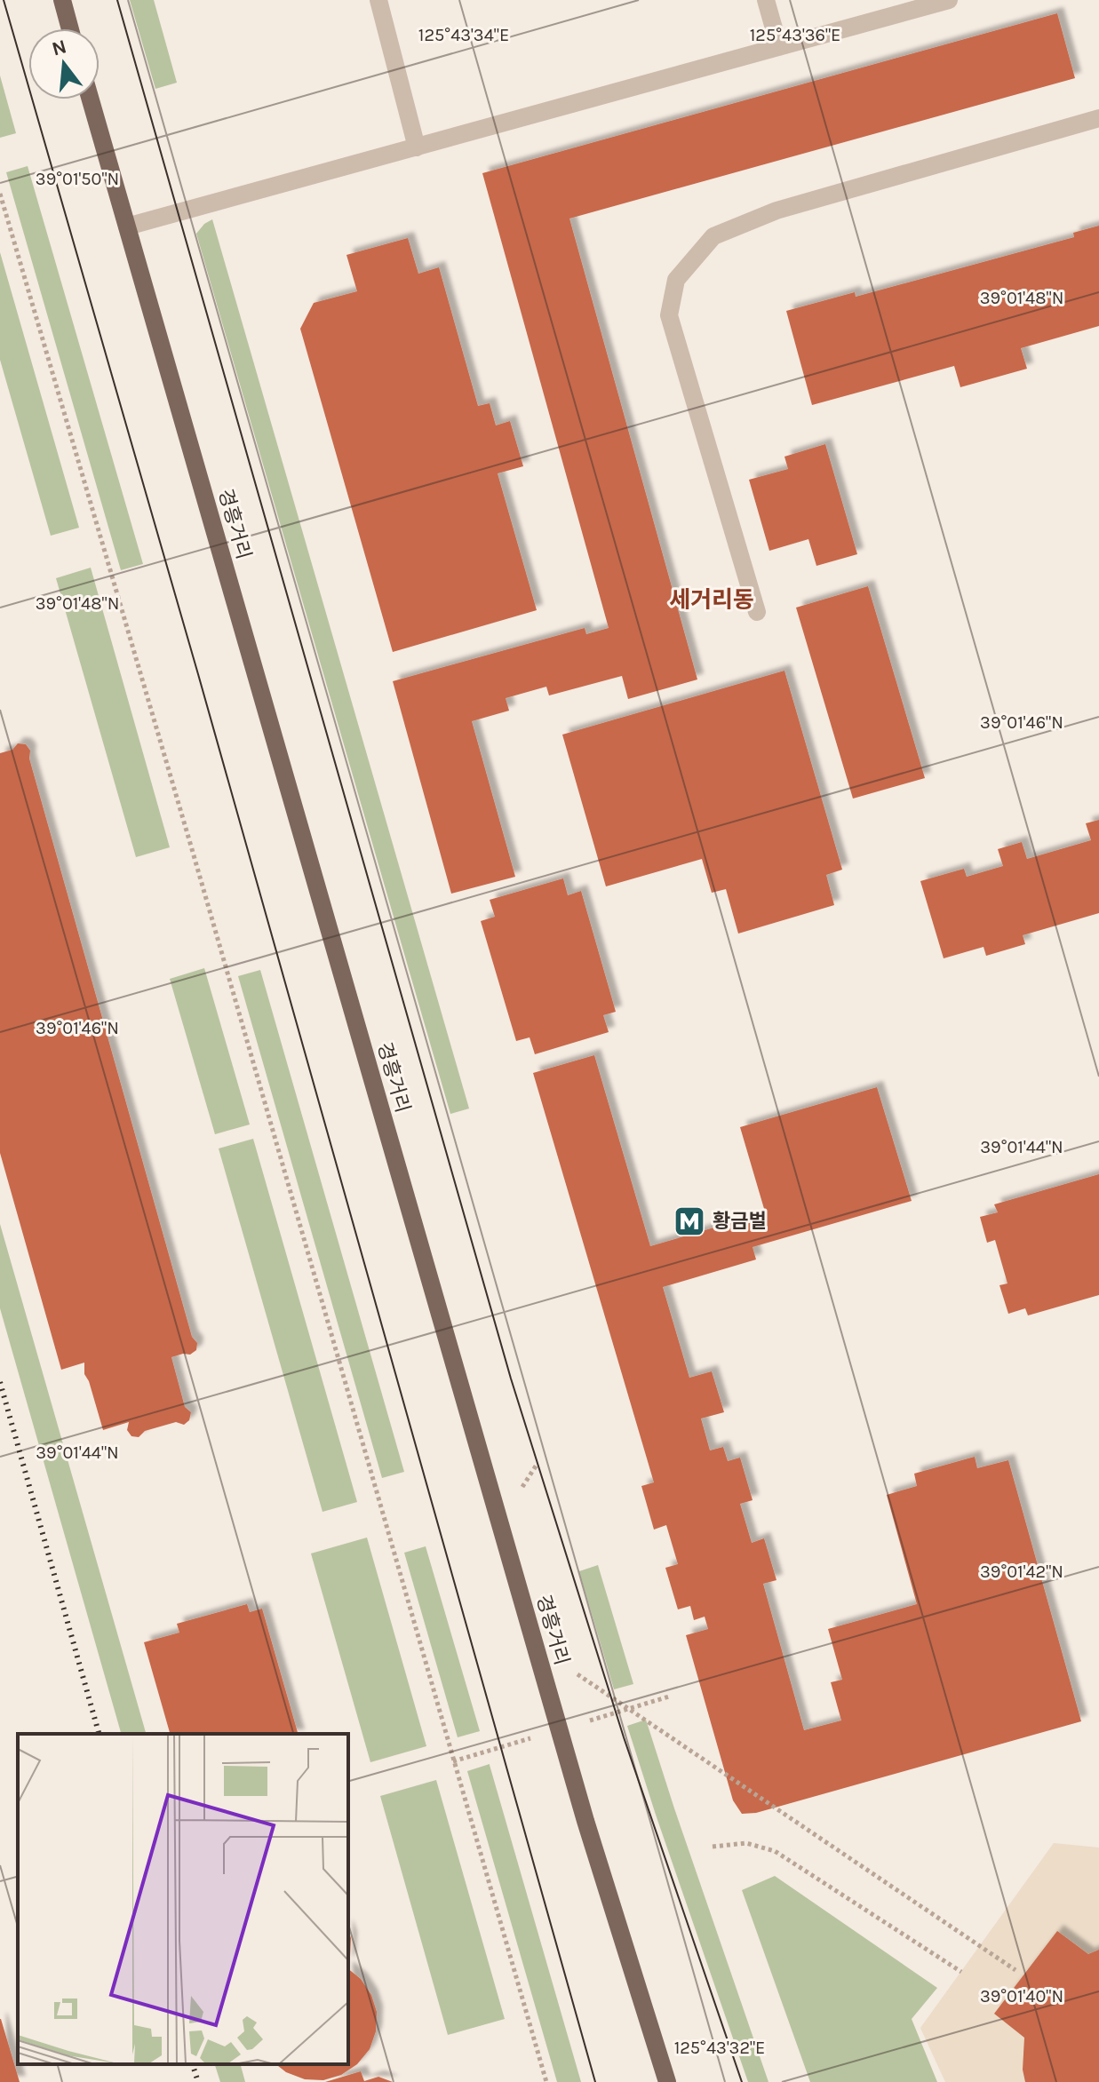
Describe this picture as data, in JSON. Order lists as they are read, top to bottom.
{
  "streets": {
    "main road": ["경흥거리"]
  },
  "districts": ["세거리동"],
  "places": {
    "metro station": ["황금벌"]
  },
  "north": "top",
  "coordinates": [
    "125°43'34\"E",
    "125°43'36\"E",
    "39°01'50\"N",
    "39°01'48\"N",
    "39°01'46\"N",
    "39°01'44\"N",
    "39°01'42\"N",
    "39°01'40\"N",
    "125°43'32\"E"
  ]
}
